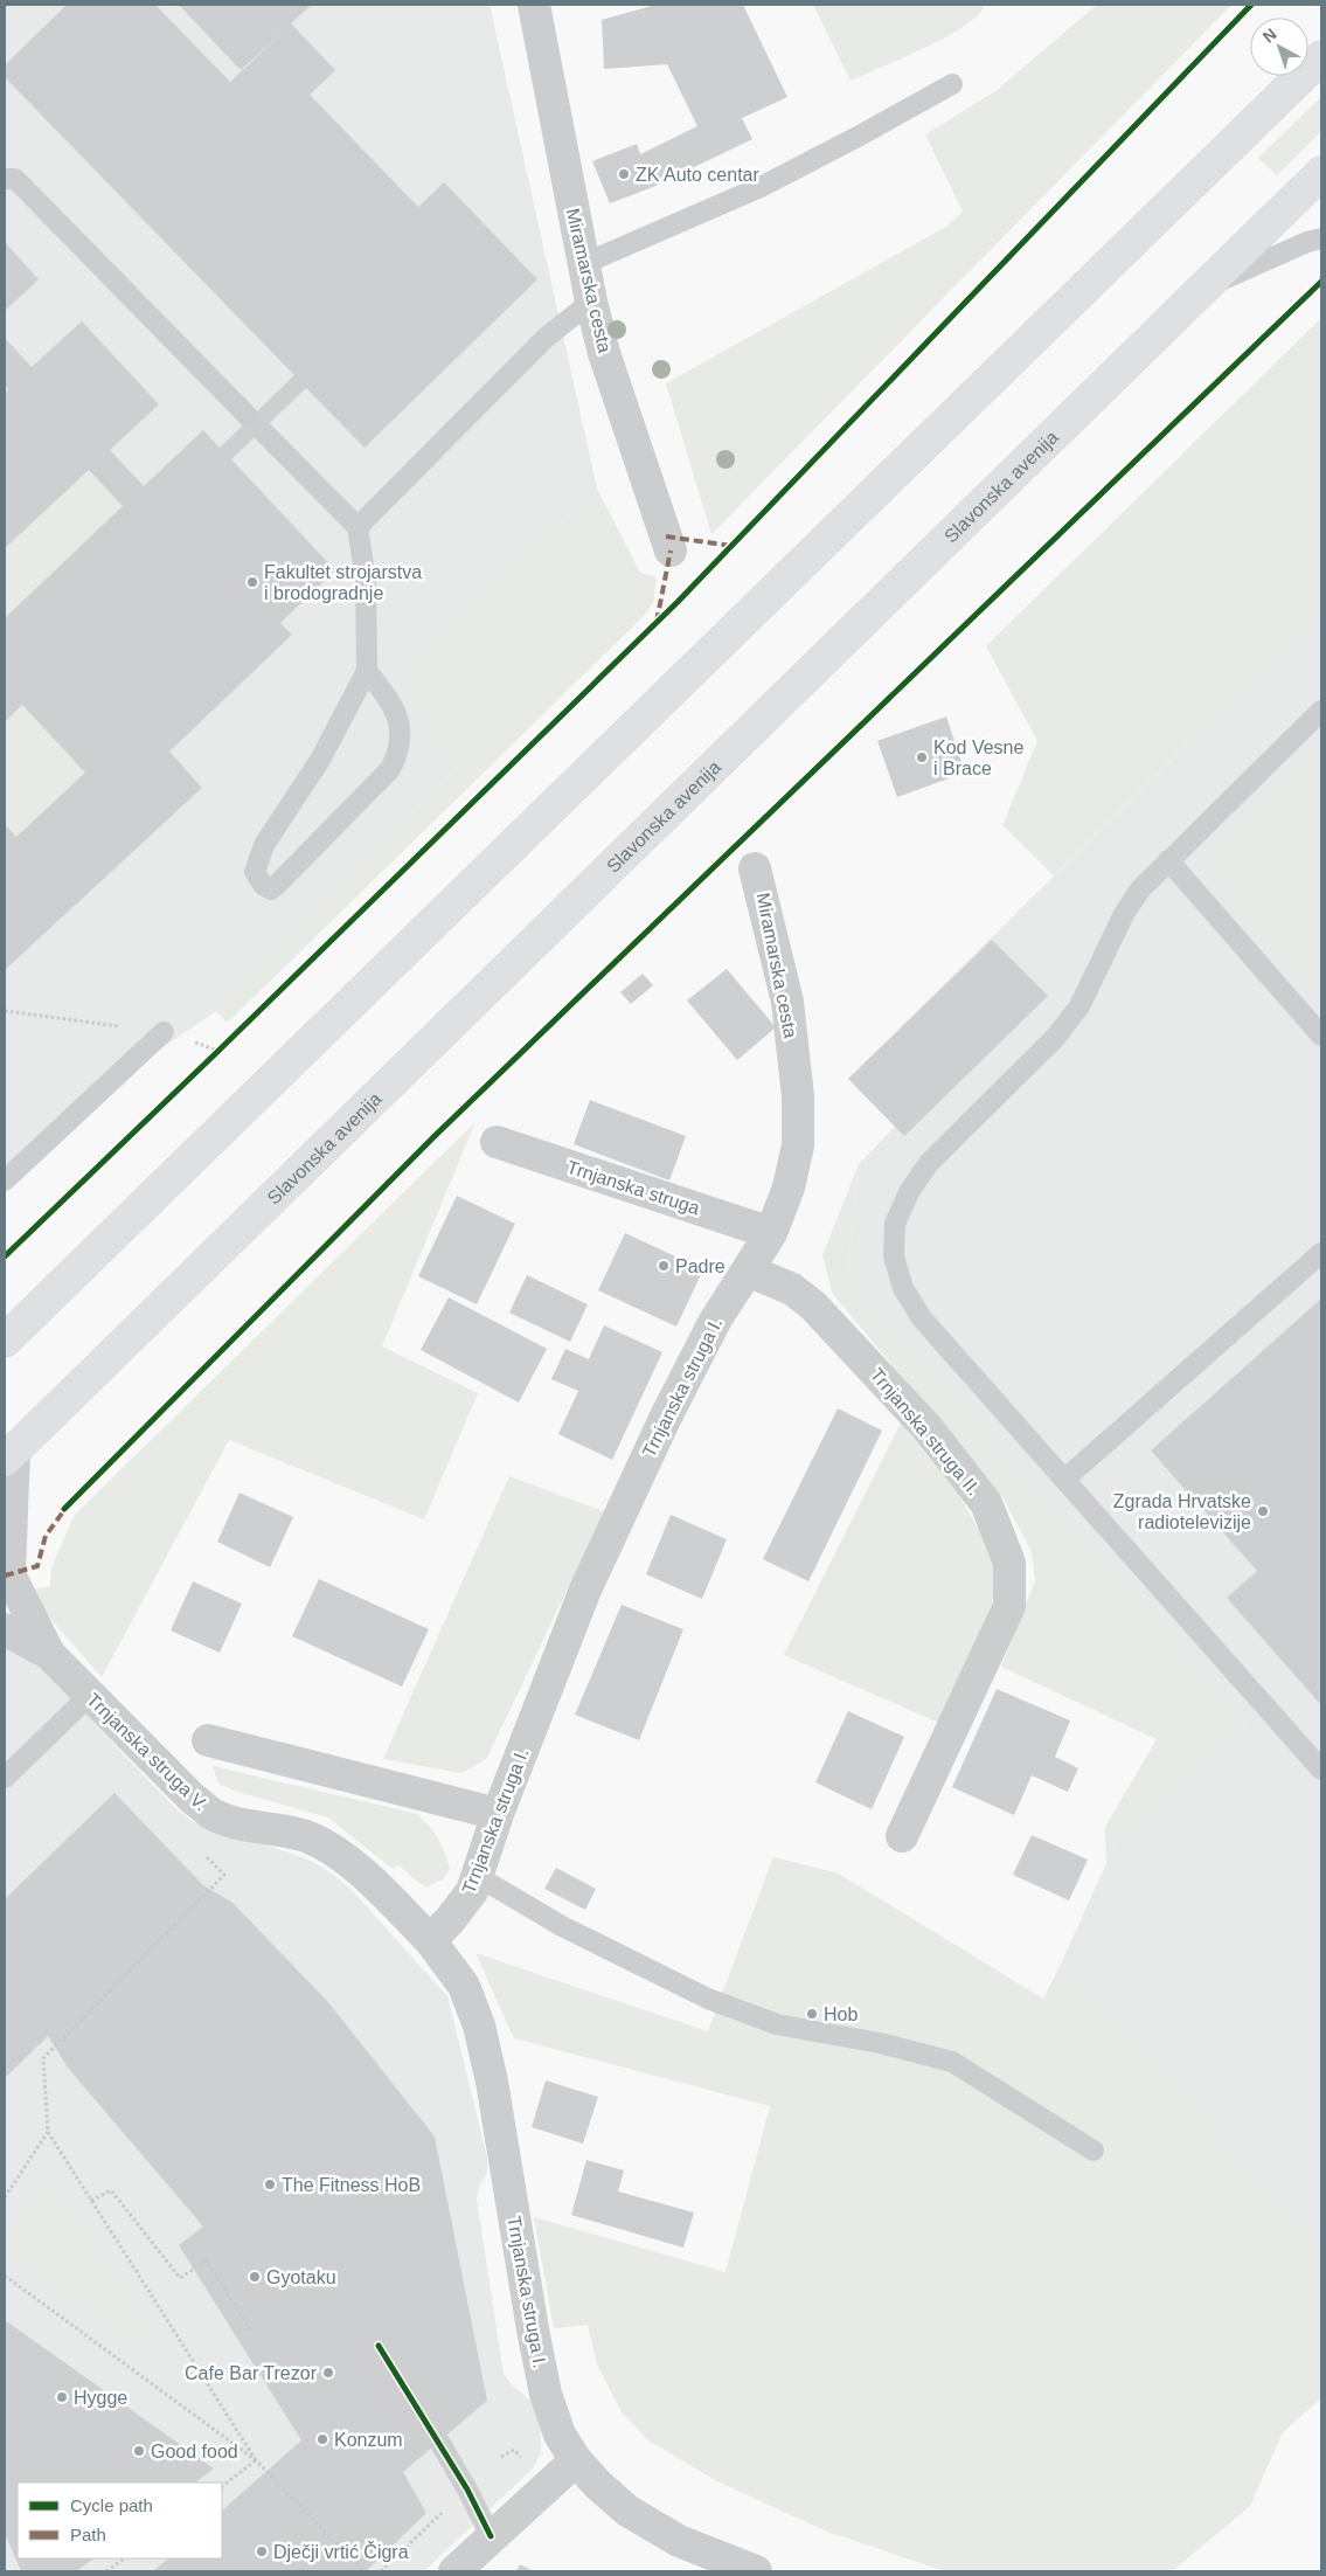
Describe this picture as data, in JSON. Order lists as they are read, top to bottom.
{
  "streets": {
    "main road": ["Slavonska avenija"],
    "street": [
      "Miramarska cesta",
      "Trnjanska struga",
      "Trnjanska struga I.",
      "Trnjanska struga II.",
      "Trnjanska struga V."
    ]
  },
  "crossings": [
    ["Miramarska cesta", "Trnjanska struga"],
    ["Miramarska cesta", "Trnjanska struga I."],
    ["Trnjanska struga", "Trnjanska struga I."],
    ["Trnjanska struga I.", "Trnjanska struga II."],
    ["Trnjanska struga I.", "Trnjanska struga V."]
  ],
  "places": [
    "ZK Auto centar",
    "Fakultet strojarstva i brodogradnje",
    "Kod Vesne i Brace",
    "Padre",
    "Zgrada Hrvatske radiotelevizije",
    "Hob",
    "The Fitness HoB",
    "Gyotaku",
    "Cafe Bar Trezor",
    "Hygge",
    "Konzum",
    "Good food",
    "Dječji vrtić Čigra"
  ],
  "legend": ["Cycle path", "Path"],
  "north": "top left"
}
